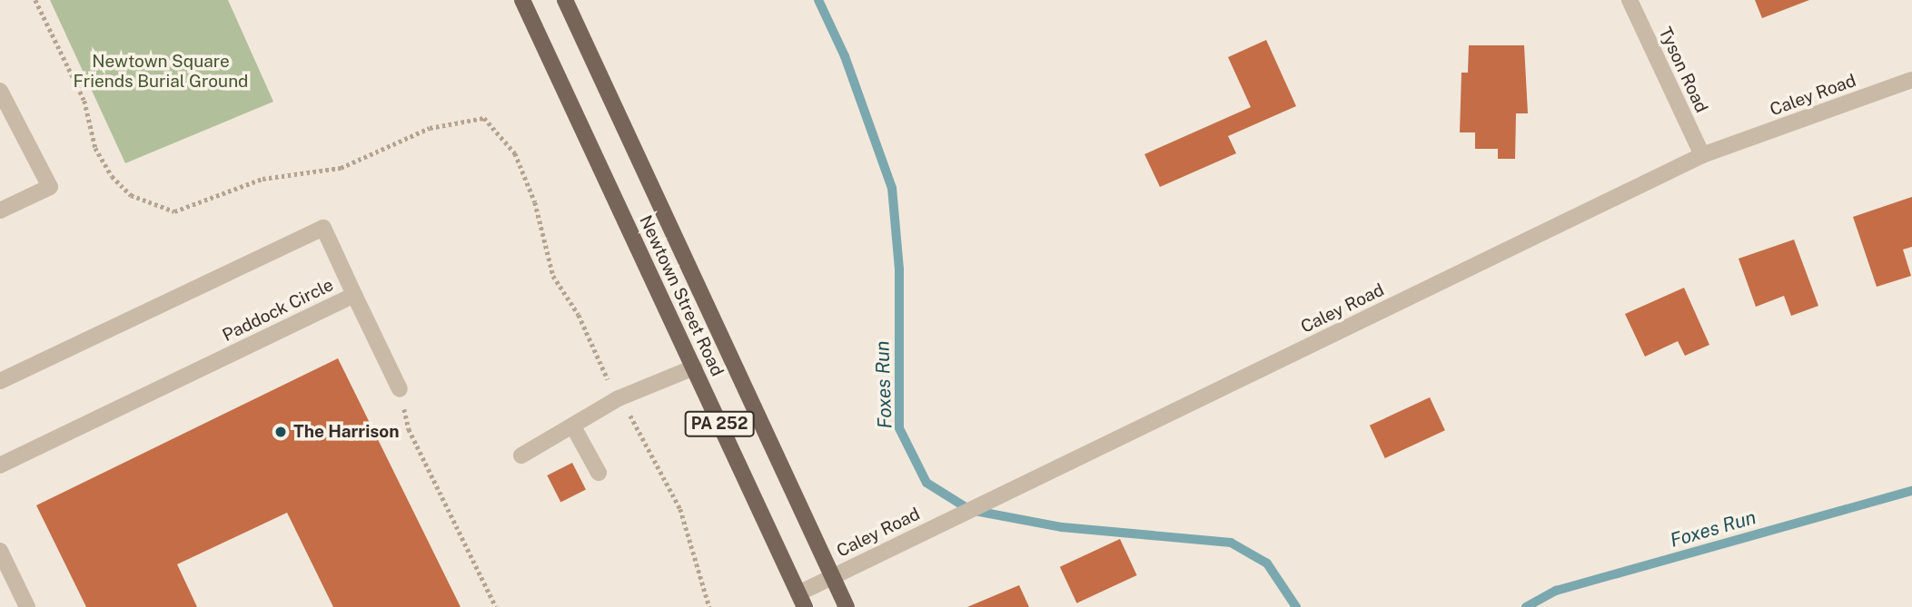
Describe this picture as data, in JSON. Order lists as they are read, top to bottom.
{
  "streets": {
    "main road": ["Newtown Street Road", "PA 252"],
    "street": ["Tyson Road", "Caley Road", "Paddock Circle"]
  },
  "crossings": [
    ["Tyson Road", "Caley Road"],
    ["Caley Road", "Newtown Street Road"]
  ],
  "water": ["Foxes Run"],
  "parks": ["Newtown Square Friends Burial Ground"],
  "places": ["The Harrison"]
}
